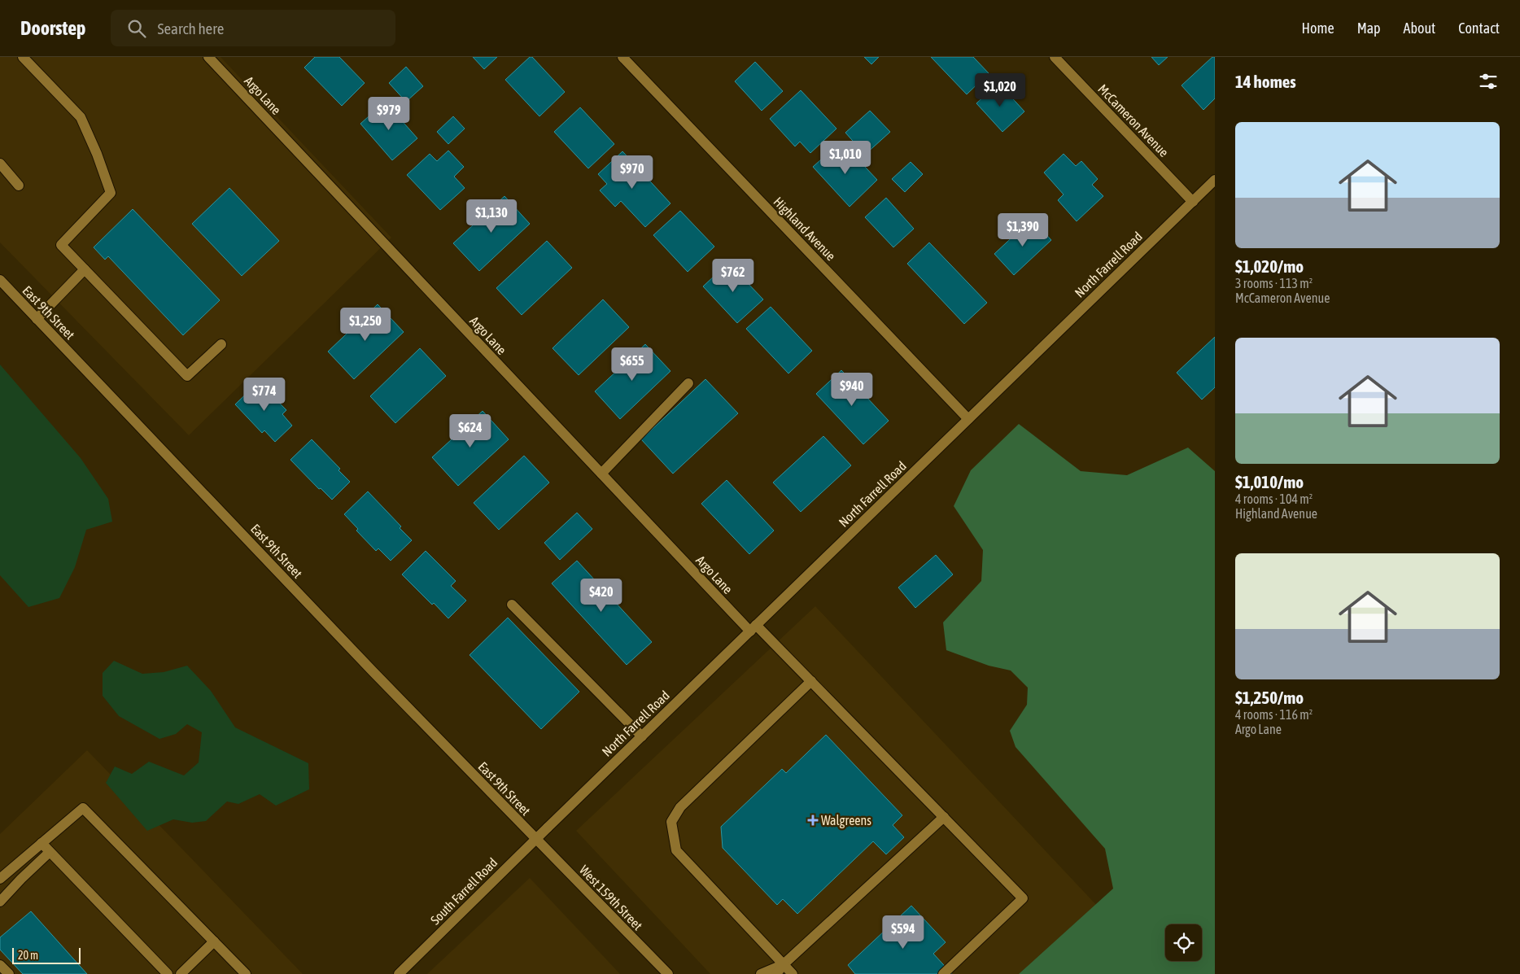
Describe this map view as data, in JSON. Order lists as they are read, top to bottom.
{
  "streets": {
    "street": [
      "Argo Lane",
      "McCameron Avenue",
      "Highland Avenue",
      "North Farrell Road",
      "East 9th Street",
      "South Farrell Road",
      "West 159th Street"
    ]
  },
  "crossings": [
    ["Argo Lane", "North Farrell Road"],
    ["McCameron Avenue", "North Farrell Road"],
    ["Highland Avenue", "North Farrell Road"],
    ["North Farrell Road", "South Farrell Road"],
    ["East 9th Street", "South Farrell Road"],
    ["East 9th Street", "West 159th Street"],
    ["South Farrell Road", "West 159th Street"]
  ],
  "places": {
    "health": ["Walgreens"]
  },
  "scale_bar": "20 m",
  "page": {
    "header": "Doorstep",
    "search": "Search here",
    "nav": [
      "Home",
      "Map",
      "About",
      "Contact"
    ],
    "heading": "14 homes",
    "price": [
      "$1,020",
      "$979",
      "$1,010",
      "$970",
      "$1,130",
      "$1,390",
      "$762",
      "$1,250",
      "$655",
      "$940",
      "$774",
      "$624",
      "$420",
      "$594"
    ],
    "list": [
      {
        "name": "$1,020/mo",
        "note": "3 rooms · 113 m² · McCameron Avenue"
      },
      {
        "name": "$1,010/mo",
        "note": "4 rooms · 104 m² · Highland Avenue"
      },
      {
        "name": "$1,250/mo",
        "note": "4 rooms · 116 m² · Argo Lane"
      }
    ],
    "scale": "20 m"
  }
}
